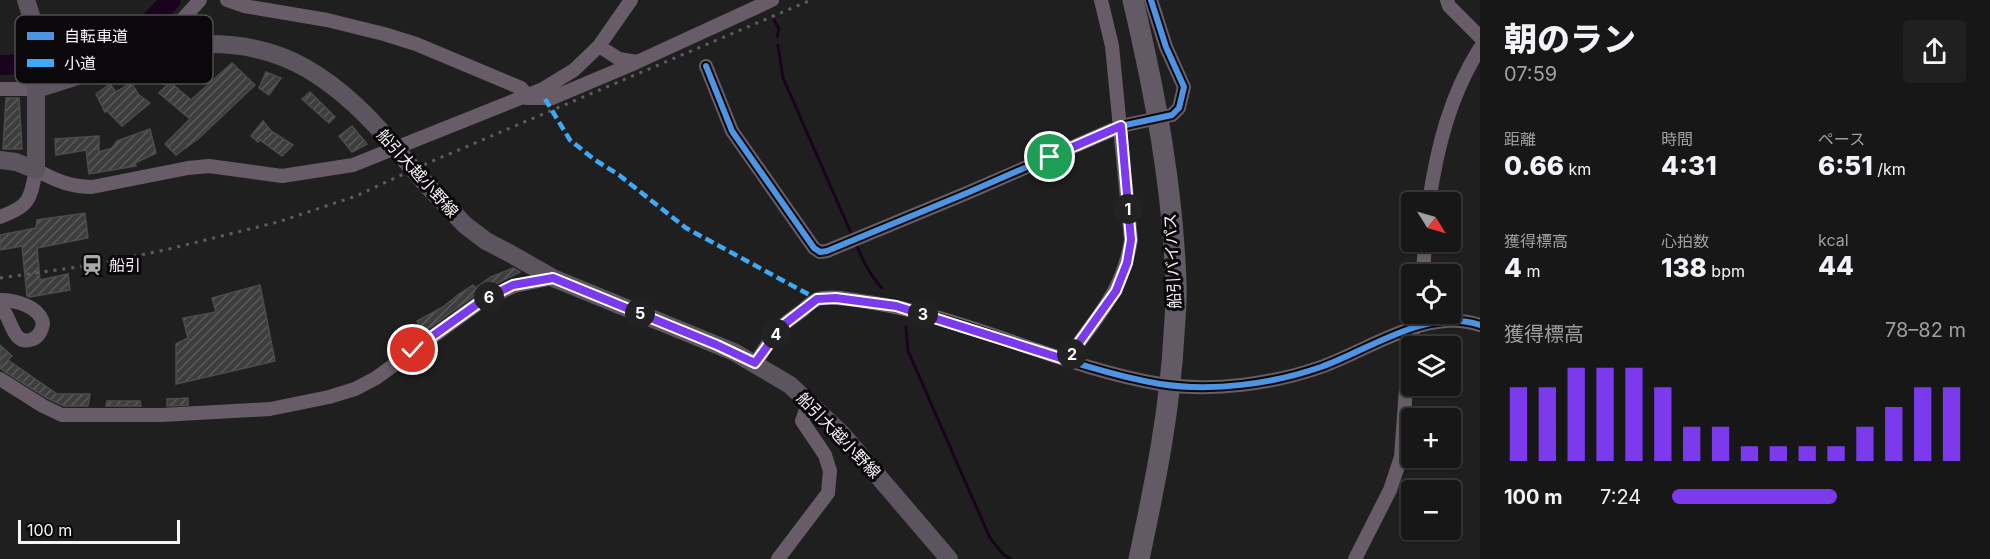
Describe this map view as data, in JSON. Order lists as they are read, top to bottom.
{
  "streets": {
    "highway": ["船引バイパス"],
    "main road": ["船引大越小野線"]
  },
  "places": {
    "station": ["船引"]
  },
  "legend": ["自転車道", "小道"],
  "scale_bar": "100 m",
  "north": "bottom right",
  "page": {
    "heading": ["朝のラン", "07:59"],
    "stats": [
      ["距離", "0.66 km"],
      ["時間", "4:31"],
      ["ペース", "6:51 /km"],
      ["獲得標高", "4 m"],
      ["心拍数", "138 bpm"],
      ["kcal", "44"]
    ],
    "map_buttons": ["+", "−"],
    "pins": [
      "1",
      "6",
      "5",
      "3",
      "4",
      "2"
    ],
    "chart": ["獲得標高", "78–82 m"],
    "list": [
      {
        "name": "100 m",
        "note": "7:24"
      }
    ],
    "scale": "100 m"
  }
}
